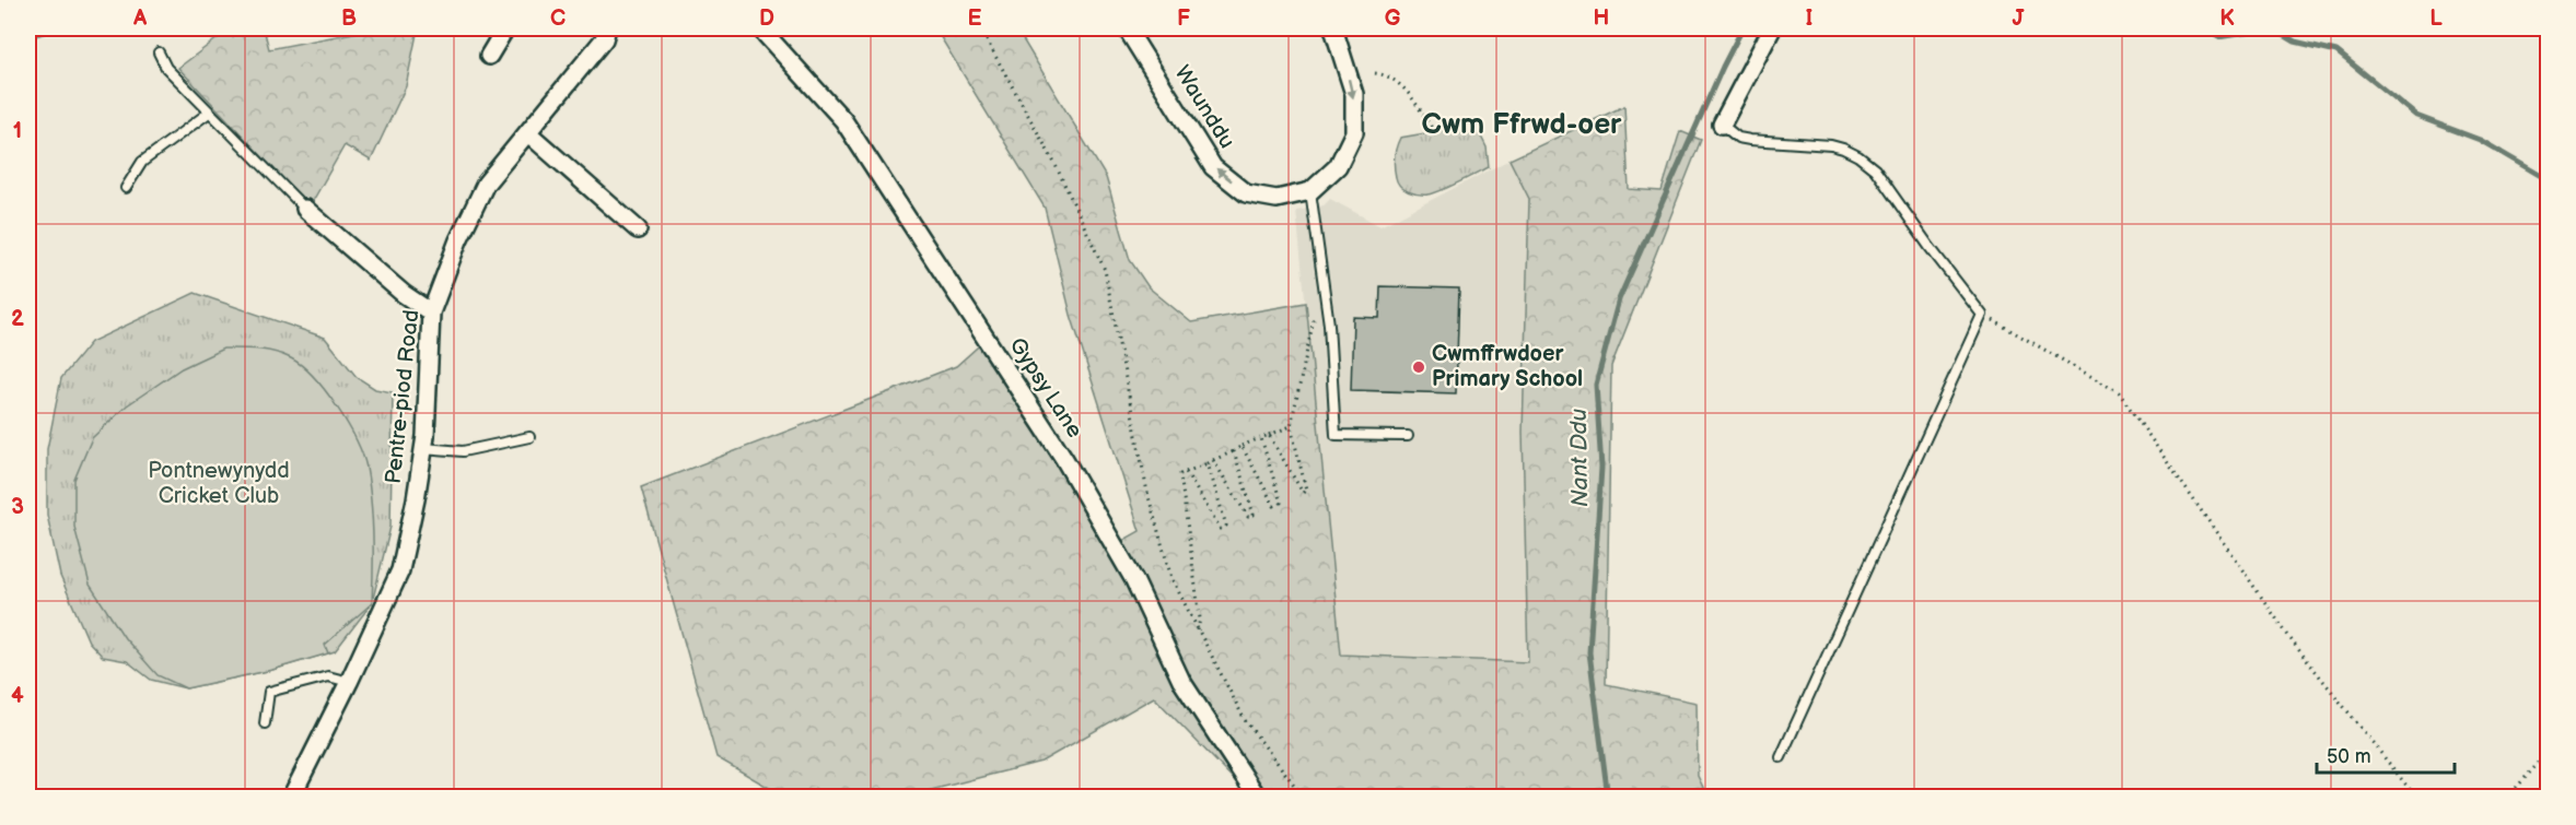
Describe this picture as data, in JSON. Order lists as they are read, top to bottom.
{
  "streets": {
    "street": ["Waunddu", "Gypsy Lane", "Pentre-piod Road"]
  },
  "districts": ["Cwm Ffrwd-oer"],
  "water": ["Nant Ddu"],
  "parks": ["Pontnewynydd Cricket Club"],
  "places": ["Cwmffrwdoer Primary School"],
  "scale_bar": "50 m",
  "grid": {
    "columns": [
      "A",
      "B",
      "C",
      "D",
      "E",
      "F",
      "G",
      "H",
      "I",
      "J",
      "K",
      "L"
    ],
    "rows": [
      "1",
      "2",
      "3",
      "4"
    ]
  }
}
